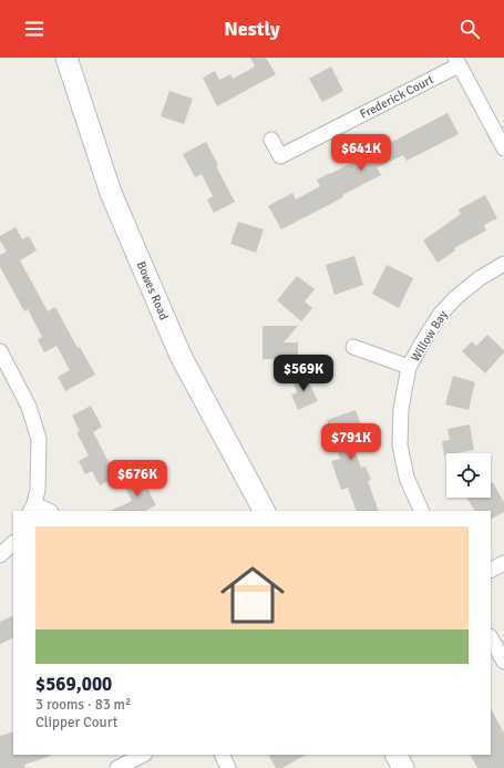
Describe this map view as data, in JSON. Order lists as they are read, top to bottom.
{
  "streets": {
    "main road": ["Bowes Road"],
    "street": ["Frederick Court", "Willow Bay"]
  },
  "page": {
    "header": "Nestly",
    "price": [
      "$641K",
      "$569K",
      "$791K",
      "$676K"
    ],
    "list": [
      {
        "name": "$569,000",
        "note": "3 rooms · 83 m² · Clipper Court"
      }
    ]
  }
}
